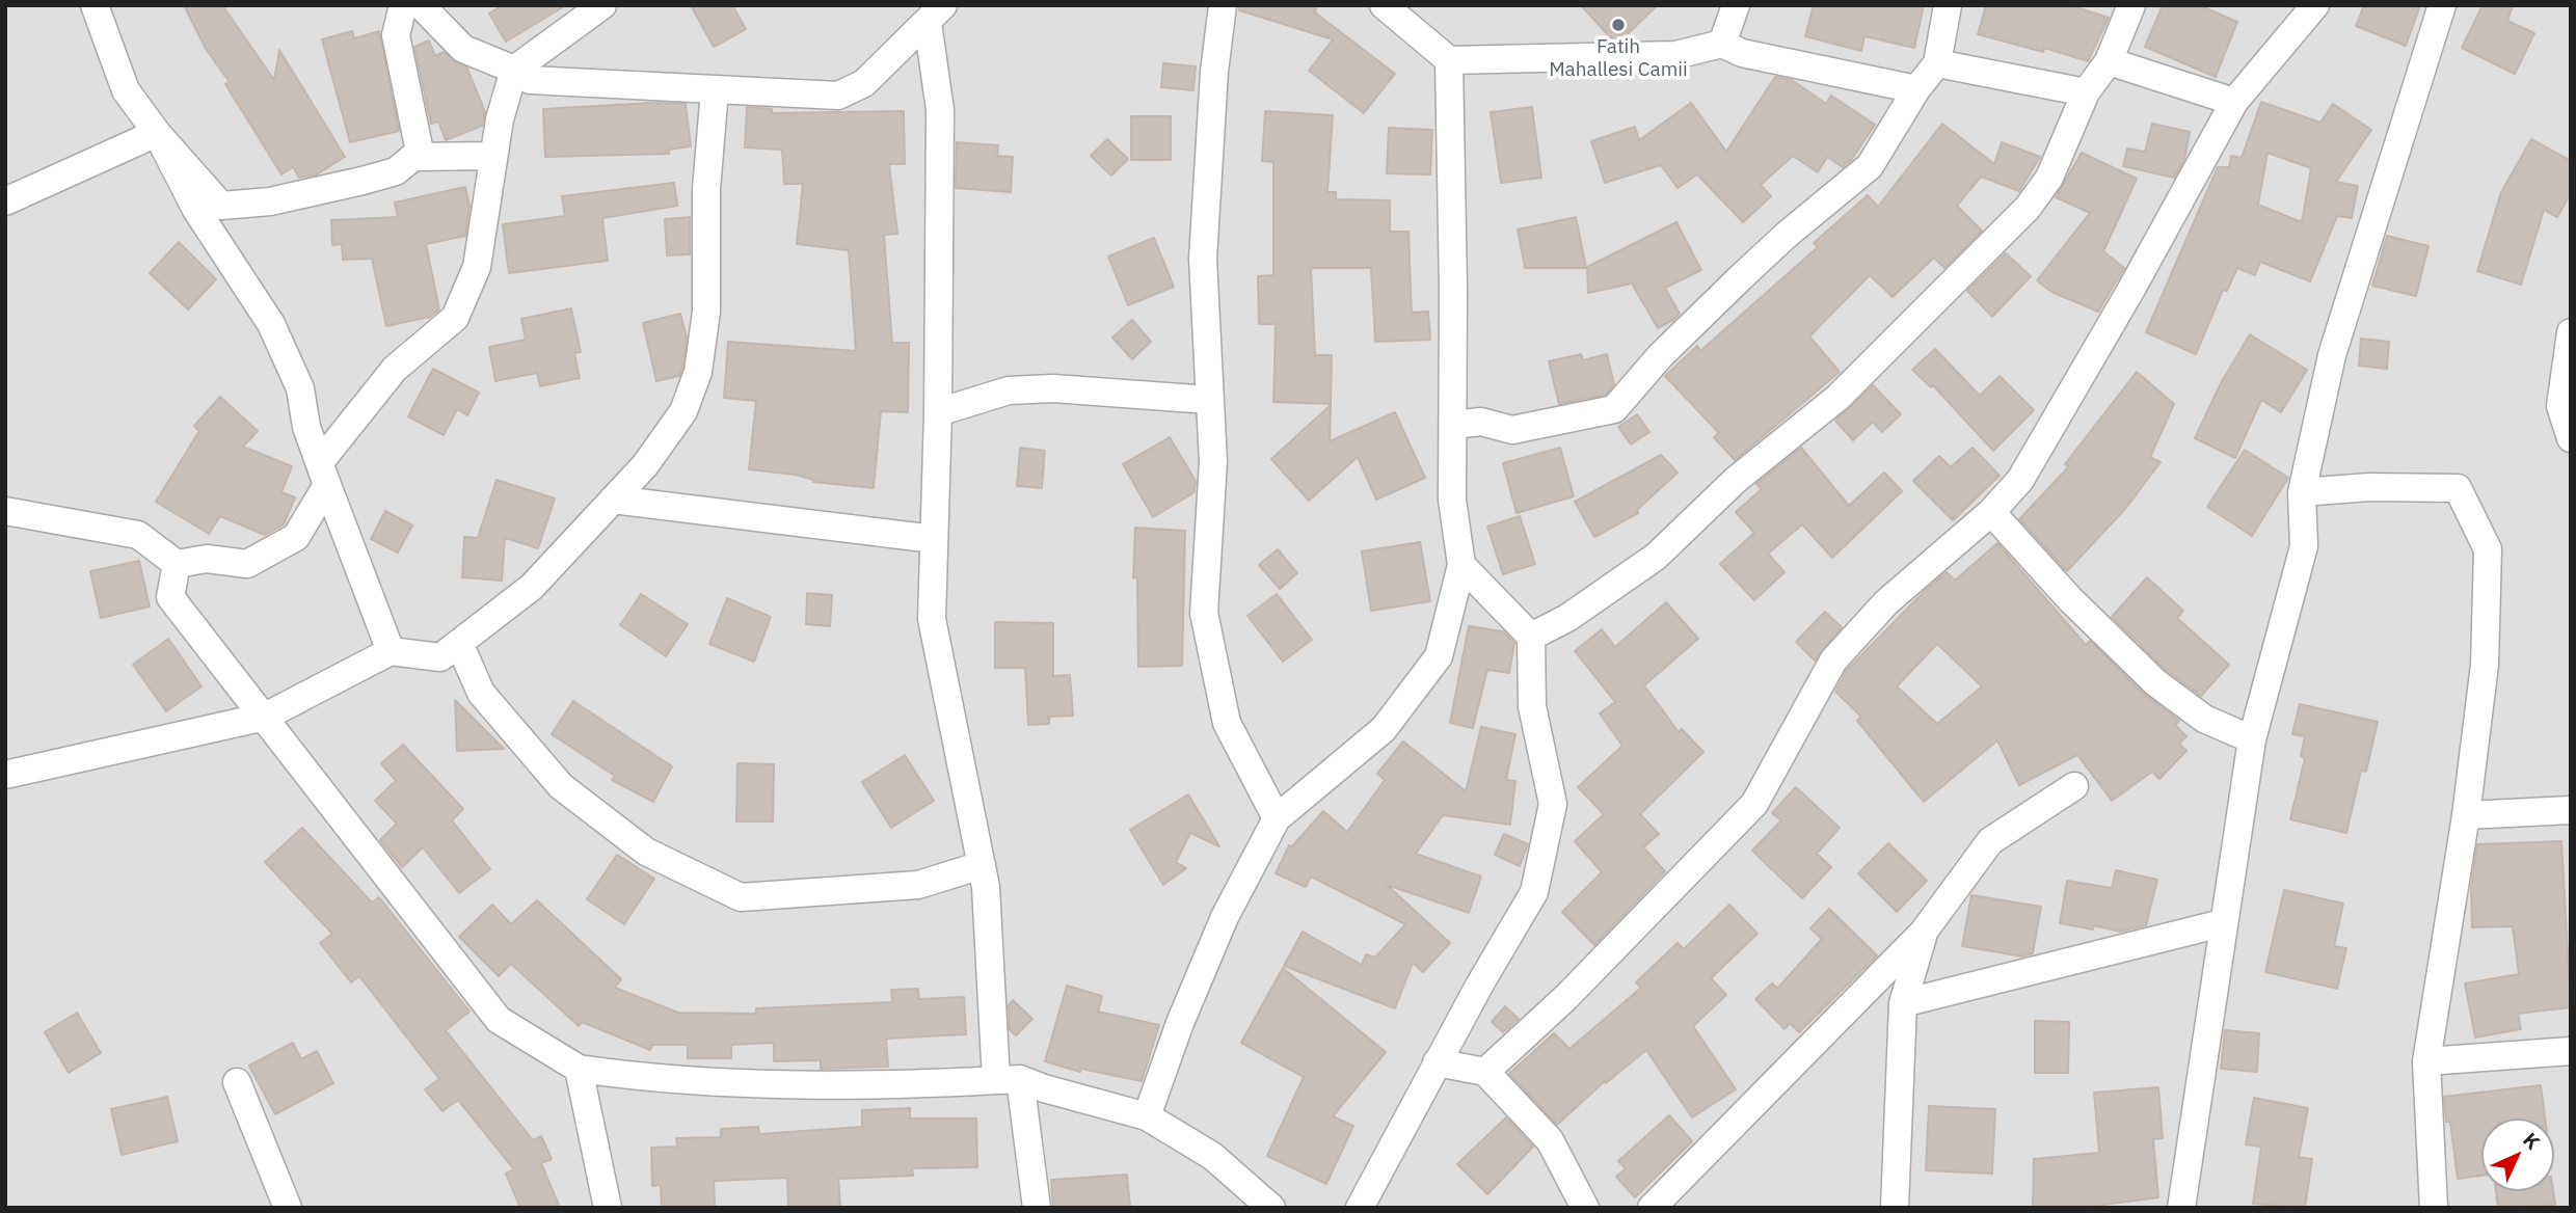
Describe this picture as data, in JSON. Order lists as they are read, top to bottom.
{
  "places": ["Fatih Mahallesi Camii"],
  "north": "top right"
}
